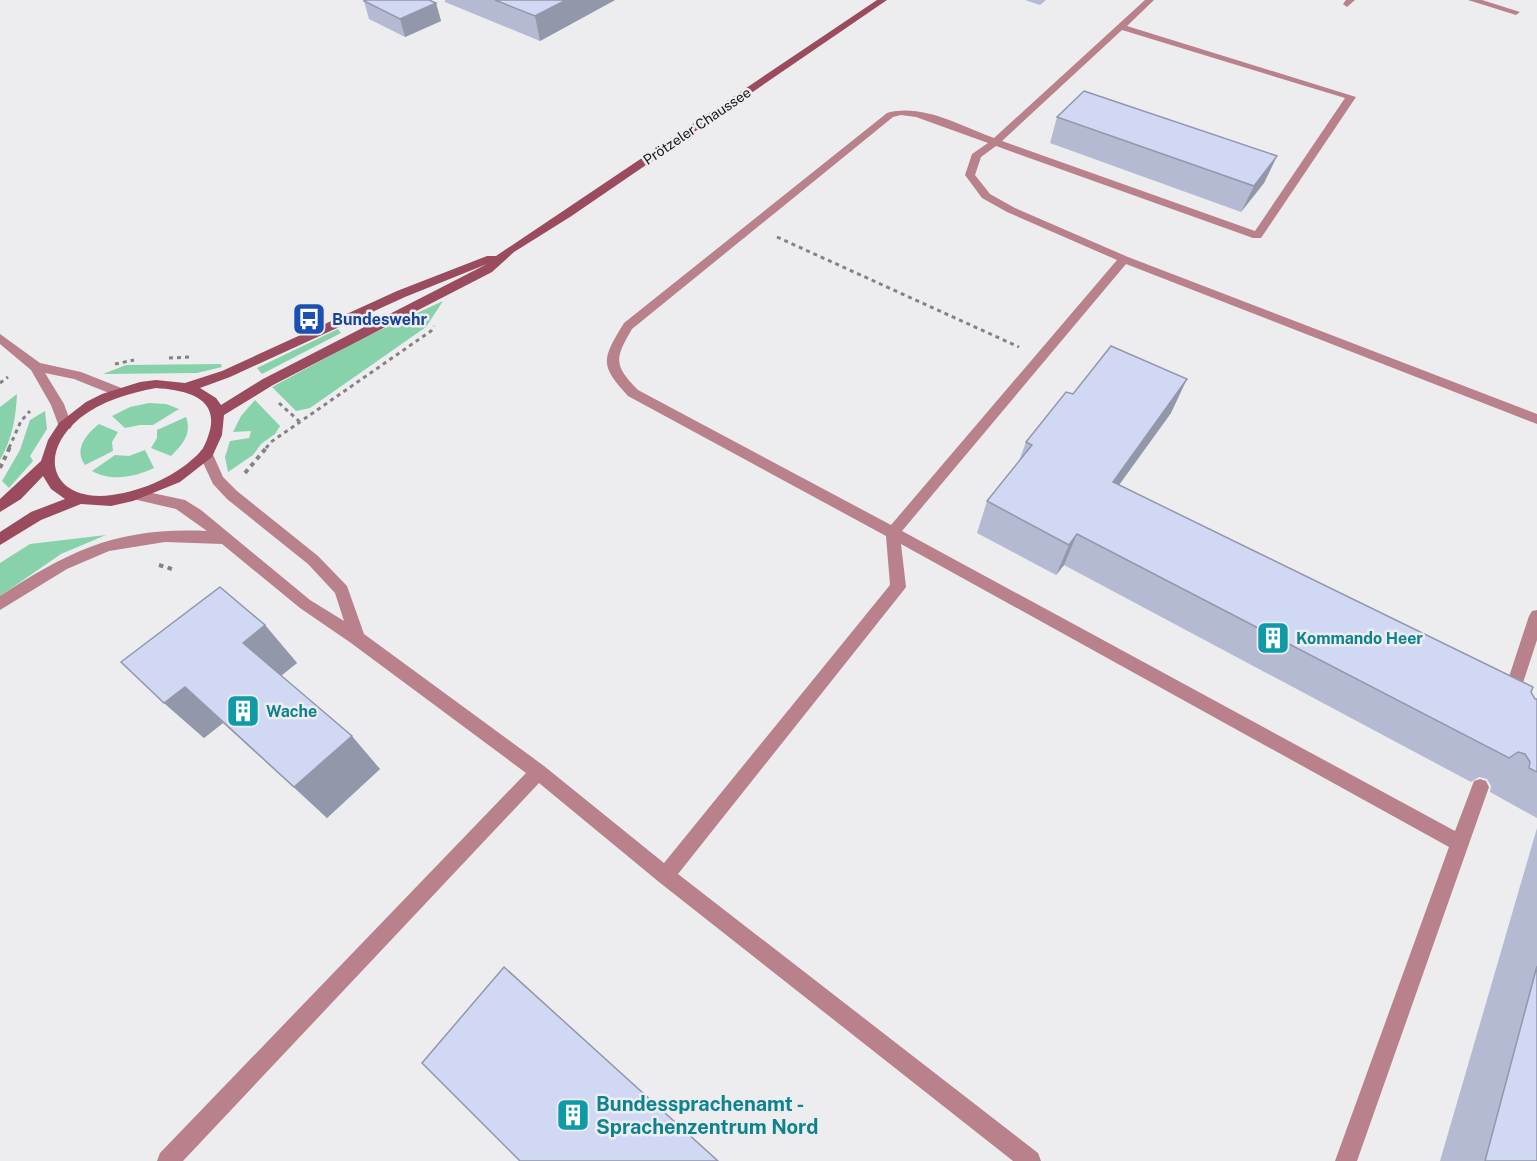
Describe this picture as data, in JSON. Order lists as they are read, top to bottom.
{
  "streets": {
    "main road": ["Prötzeler Chaussee"]
  },
  "places": {
    "bus stop": ["Bundeswehr"],
    "building": ["Kommando Heer", "Wache", "Bundessprachenamt - Sprachenzentrum Nord"]
  }
}
